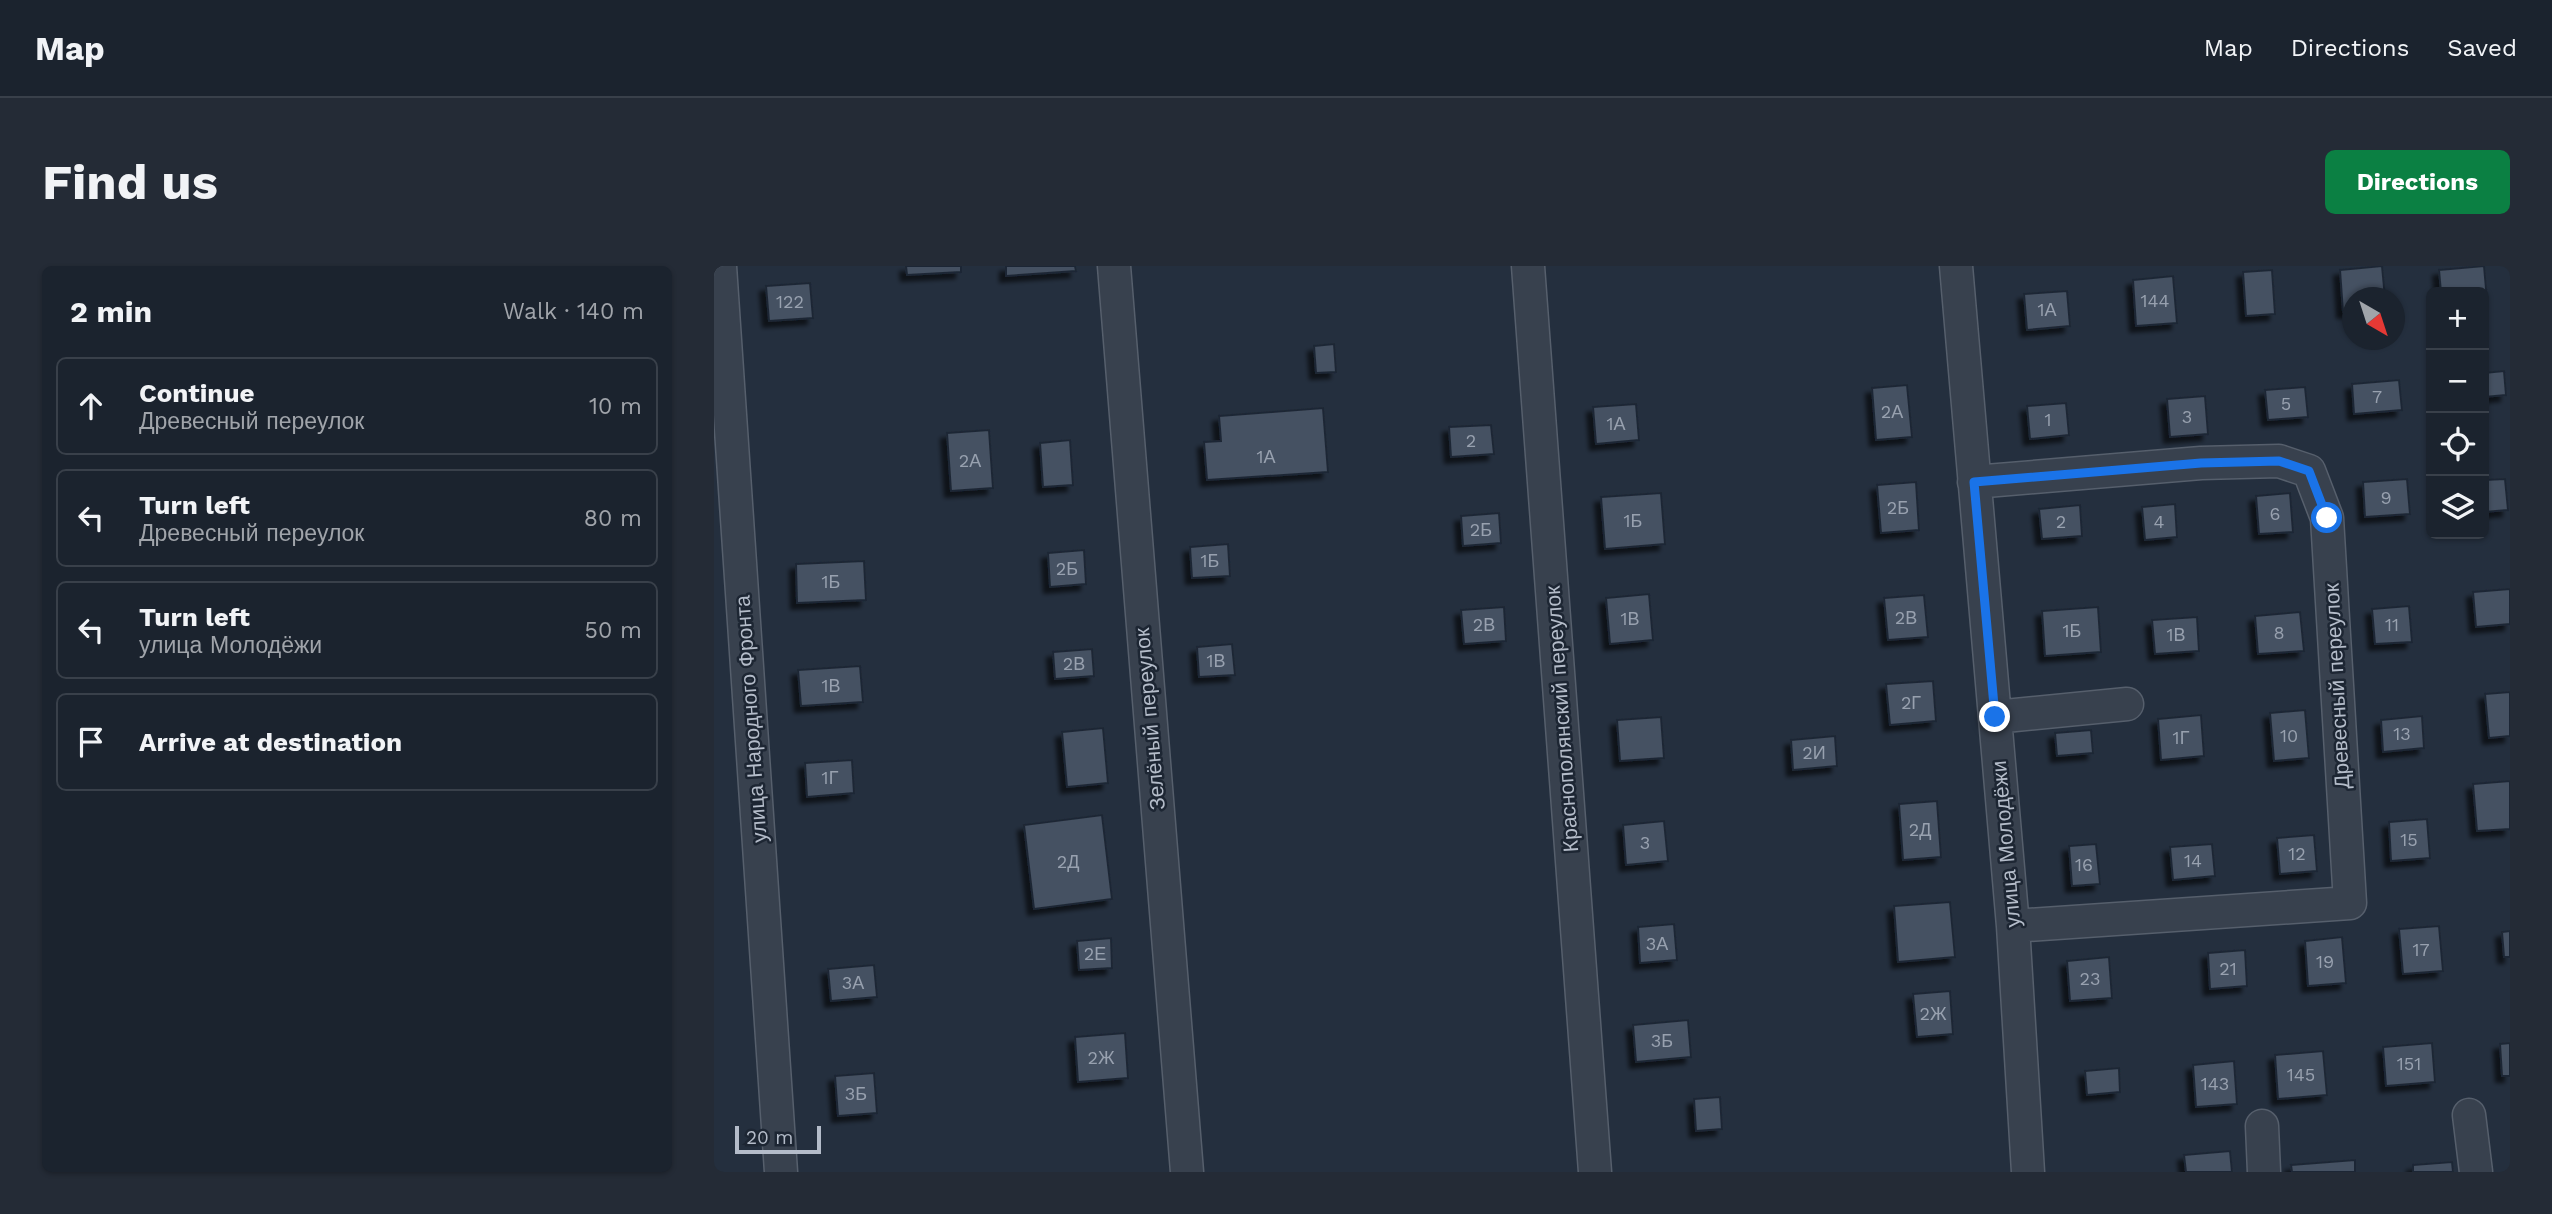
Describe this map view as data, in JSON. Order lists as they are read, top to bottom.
{
  "streets": {
    "street": [
      "Древесный переулок",
      "улица Народного Фронта",
      "Зелёный переулок",
      "Краснополянский переулок",
      "улица Молодёжи"
    ]
  },
  "crossings": [
    ["Древесный переулок", "улица Молодёжи"]
  ],
  "house_numbers": [
    "144",
    "122",
    "1А",
    "7",
    "5",
    "2А",
    "3",
    "1",
    "1А",
    "2",
    "1А",
    "2А",
    "9",
    "2Б",
    "6",
    "1Б",
    "2",
    "4",
    "2Б",
    "1Б",
    "2Б",
    "1Б",
    "2В",
    "1В",
    "2В",
    "11",
    "1Б",
    "8",
    "1В",
    "1В",
    "2В",
    "1В",
    "2Г",
    "13",
    "10",
    "1Г",
    "2И",
    "1Г",
    "2Д",
    "15",
    "3",
    "12",
    "14",
    "2Д",
    "16",
    "3А",
    "17",
    "2Е",
    "19",
    "21",
    "23",
    "3А",
    "2Ж",
    "3Б",
    "2Ж",
    "151",
    "145",
    "143",
    "3Б"
  ],
  "scale_bar": "20 m",
  "north": "bottom right",
  "page": {
    "header": "Map",
    "nav": ["Map", "Directions", "Saved"],
    "buttons": "Directions",
    "title": "Find us",
    "heading": ["2 min", "Walk · 140 m"],
    "map_buttons": ["+", "−"],
    "list": [
      ["Continue", "Древесный переулок", "10 m"],
      ["Turn left", "Древесный переулок", "80 m"],
      ["Turn left", "улица Молодёжи", "50 m"],
      "Arrive at destination"
    ],
    "scale": "20 m"
  }
}
